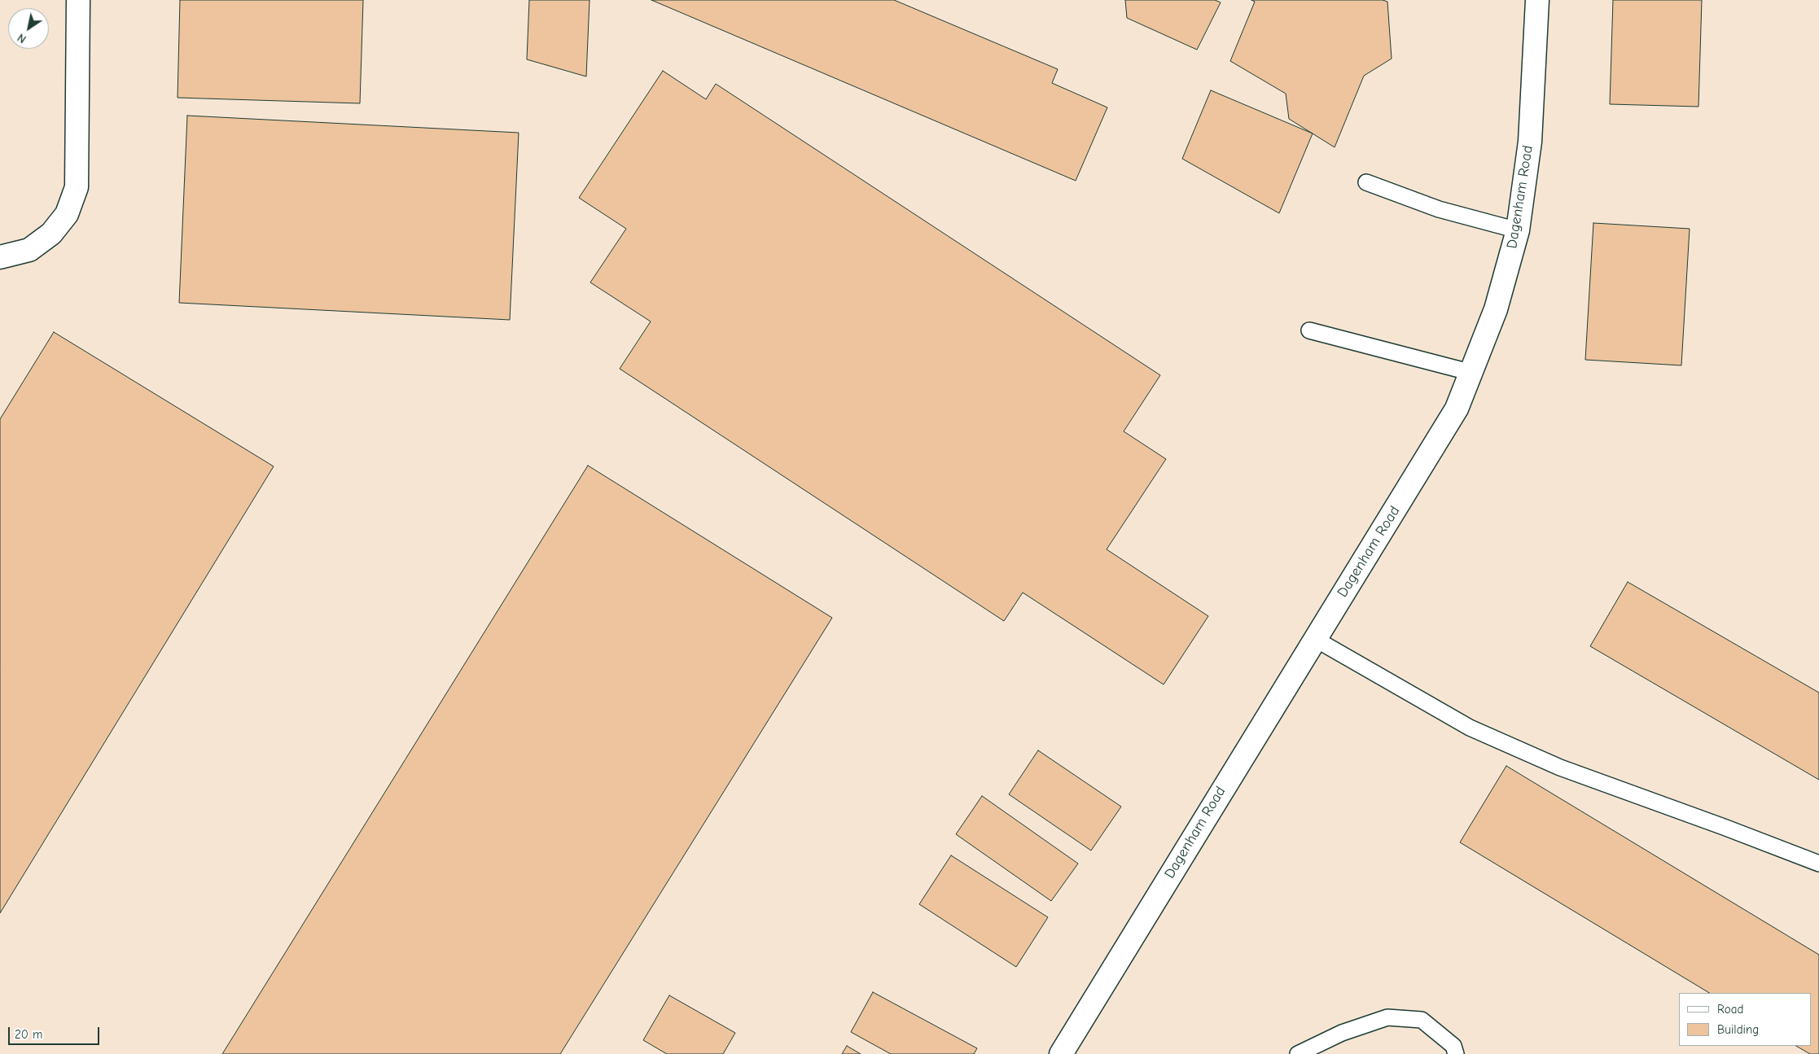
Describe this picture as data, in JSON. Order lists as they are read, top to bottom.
{
  "streets": {
    "street": ["Dagenham Road"]
  },
  "legend": ["Road", "Building"],
  "scale_bar": "20 m",
  "north": "bottom left"
}
